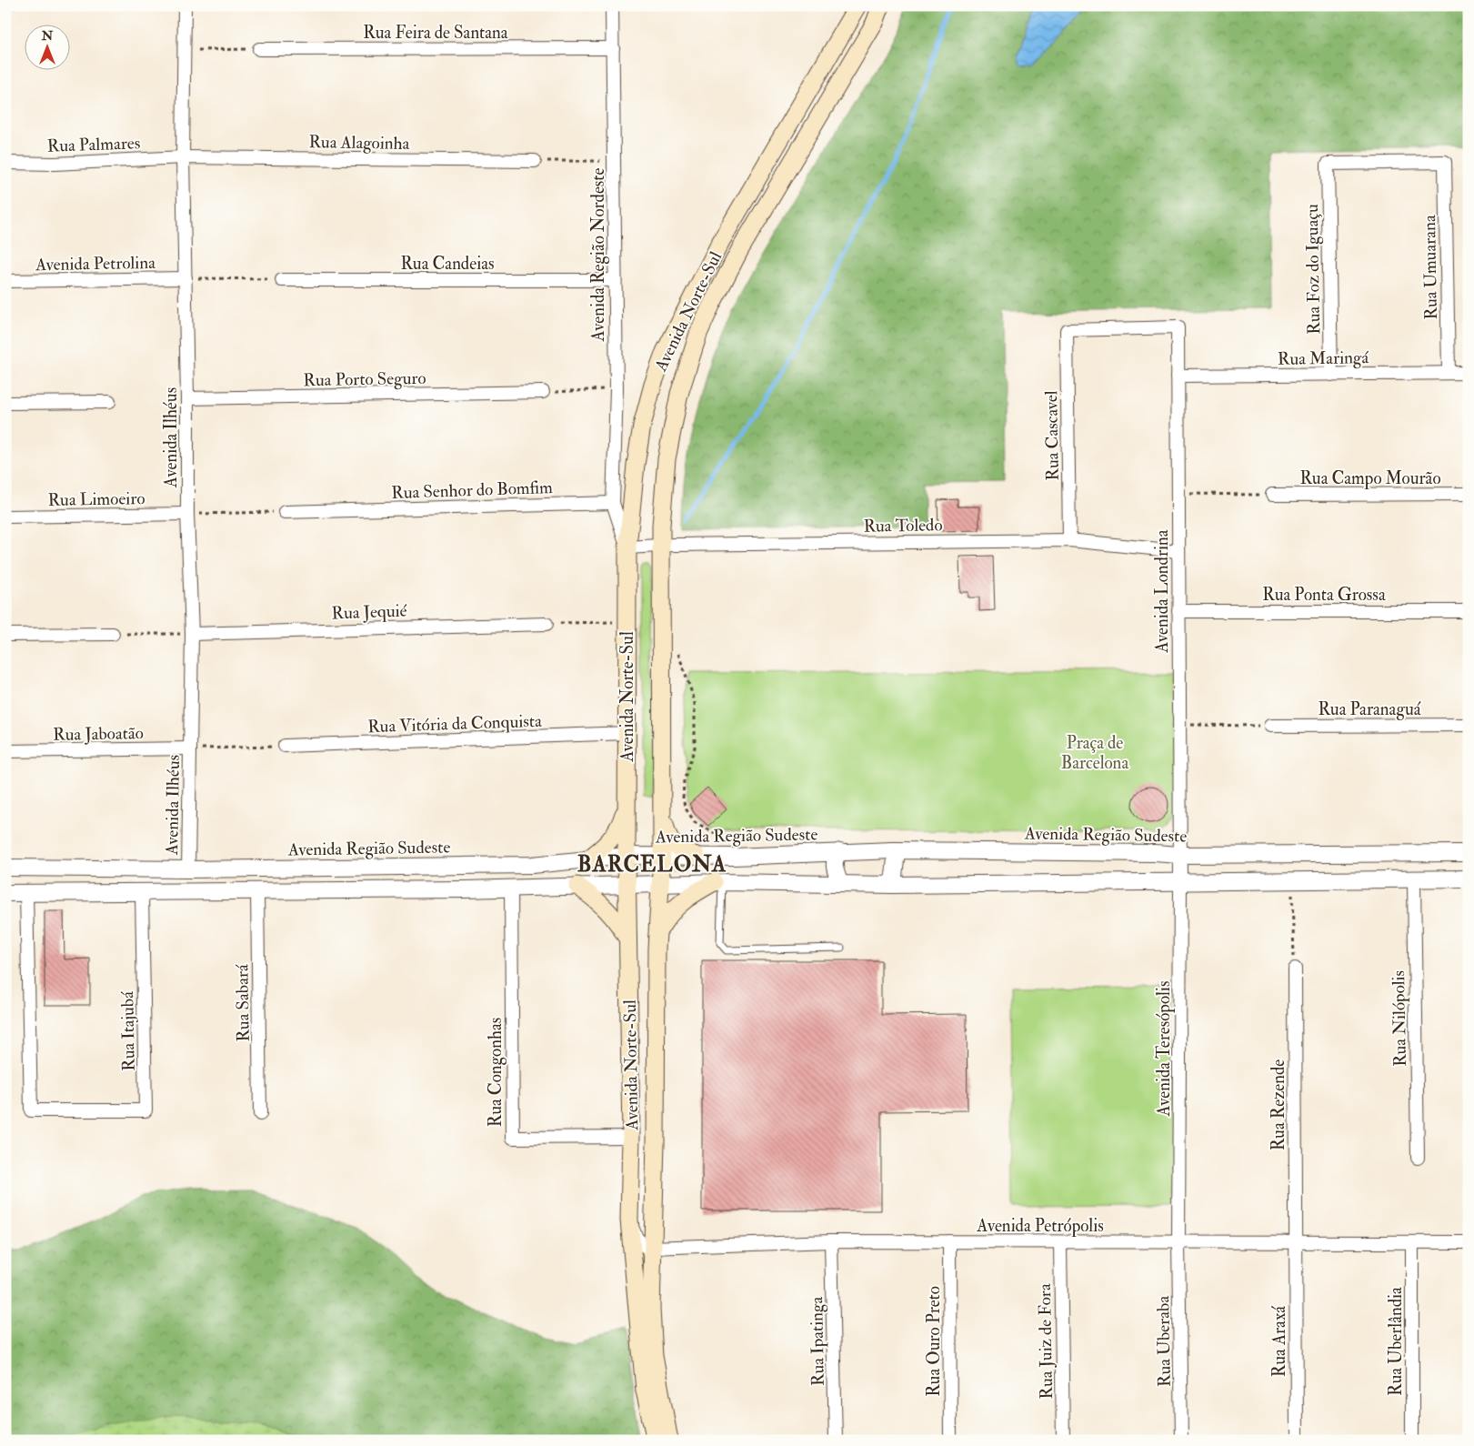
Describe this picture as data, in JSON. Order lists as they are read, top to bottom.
{
  "streets": {
    "main road": ["Avenida Norte-Sul"],
    "street": [
      "Rua Feira de Santana",
      "Rua Alagoinha",
      "Rua Palmares",
      "Avenida Região Nordeste",
      "Avenida Petrolina",
      "Rua Candeias",
      "Rua Umuarana",
      "Rua Foz do Iguaçu",
      "Rua Maringá",
      "Rua Porto Seguro",
      "Rua Cascavel",
      "Avenida Ilhéus",
      "Rua Campo Mourão",
      "Rua Senhor do Bomfim",
      "Rua Limoeiro",
      "Rua Toledo",
      "Avenida Londrina",
      "Rua Ponta Grossa",
      "Rua Jequié",
      "Rua Paranaguá",
      "Rua Vitória da Conquista",
      "Rua Jaboatão",
      "Avenida Região Sudeste",
      "Rua Sabará",
      "Rua Nilópolis",
      "Rua Itajubá",
      "Avenida Teresópolis",
      "Rua Congonhas",
      "Rua Rezende",
      "Avenida Petrópolis",
      "Rua Ipatinga",
      "Rua Ouro Preto",
      "Rua Juiz de Fora",
      "Rua Uberaba",
      "Rua Araxá",
      "Rua Uberlândia"
    ]
  },
  "crossings": [
    ["Rua Feira de Santana", "Avenida Região Nordeste"],
    ["Rua Alagoinha", "Rua Palmares"],
    ["Rua Alagoinha", "Avenida Ilhéus"],
    ["Rua Palmares", "Avenida Ilhéus"],
    ["Avenida Região Nordeste", "Rua Candeias"],
    ["Avenida Região Nordeste", "Rua Senhor do Bomfim"],
    ["Avenida Petrolina", "Avenida Ilhéus"],
    ["Rua Umuarana", "Rua Foz do Iguaçu"],
    ["Rua Umuarana", "Rua Maringá"],
    ["Rua Foz do Iguaçu", "Rua Maringá"],
    ["Avenida Norte-Sul", "Rua Toledo"],
    ["Avenida Norte-Sul", "Rua Vitória da Conquista"],
    ["Avenida Norte-Sul", "Avenida Região Sudeste"],
    ["Avenida Norte-Sul", "Rua Congonhas"],
    ["Avenida Norte-Sul", "Avenida Petrópolis"],
    ["Rua Maringá", "Avenida Londrina"],
    ["Rua Porto Seguro", "Avenida Ilhéus"],
    ["Rua Cascavel", "Rua Toledo"],
    ["Rua Cascavel", "Avenida Londrina"],
    ["Avenida Ilhéus", "Rua Limoeiro"],
    ["Avenida Ilhéus", "Rua Jequié"],
    ["Avenida Ilhéus", "Rua Jaboatão"],
    ["Avenida Ilhéus", "Avenida Região Sudeste"],
    ["Rua Toledo", "Avenida Londrina"],
    ["Avenida Londrina", "Rua Ponta Grossa"],
    ["Avenida Londrina", "Avenida Região Sudeste"],
    ["Avenida Londrina", "Avenida Teresópolis"],
    ["Avenida Região Sudeste", "Avenida Teresópolis"],
    ["Avenida Teresópolis", "Avenida Petrópolis"],
    ["Avenida Teresópolis", "Rua Uberaba"],
    ["Rua Rezende", "Avenida Petrópolis"],
    ["Rua Rezende", "Rua Araxá"],
    ["Avenida Petrópolis", "Rua Ipatinga"],
    ["Avenida Petrópolis", "Rua Ouro Preto"],
    ["Avenida Petrópolis", "Rua Juiz de Fora"],
    ["Avenida Petrópolis", "Rua Uberaba"],
    ["Avenida Petrópolis", "Rua Araxá"],
    ["Avenida Petrópolis", "Rua Uberlândia"]
  ],
  "districts": ["BARCELONA"],
  "parks": ["Praça de Barcelona"],
  "north": "top"
}
